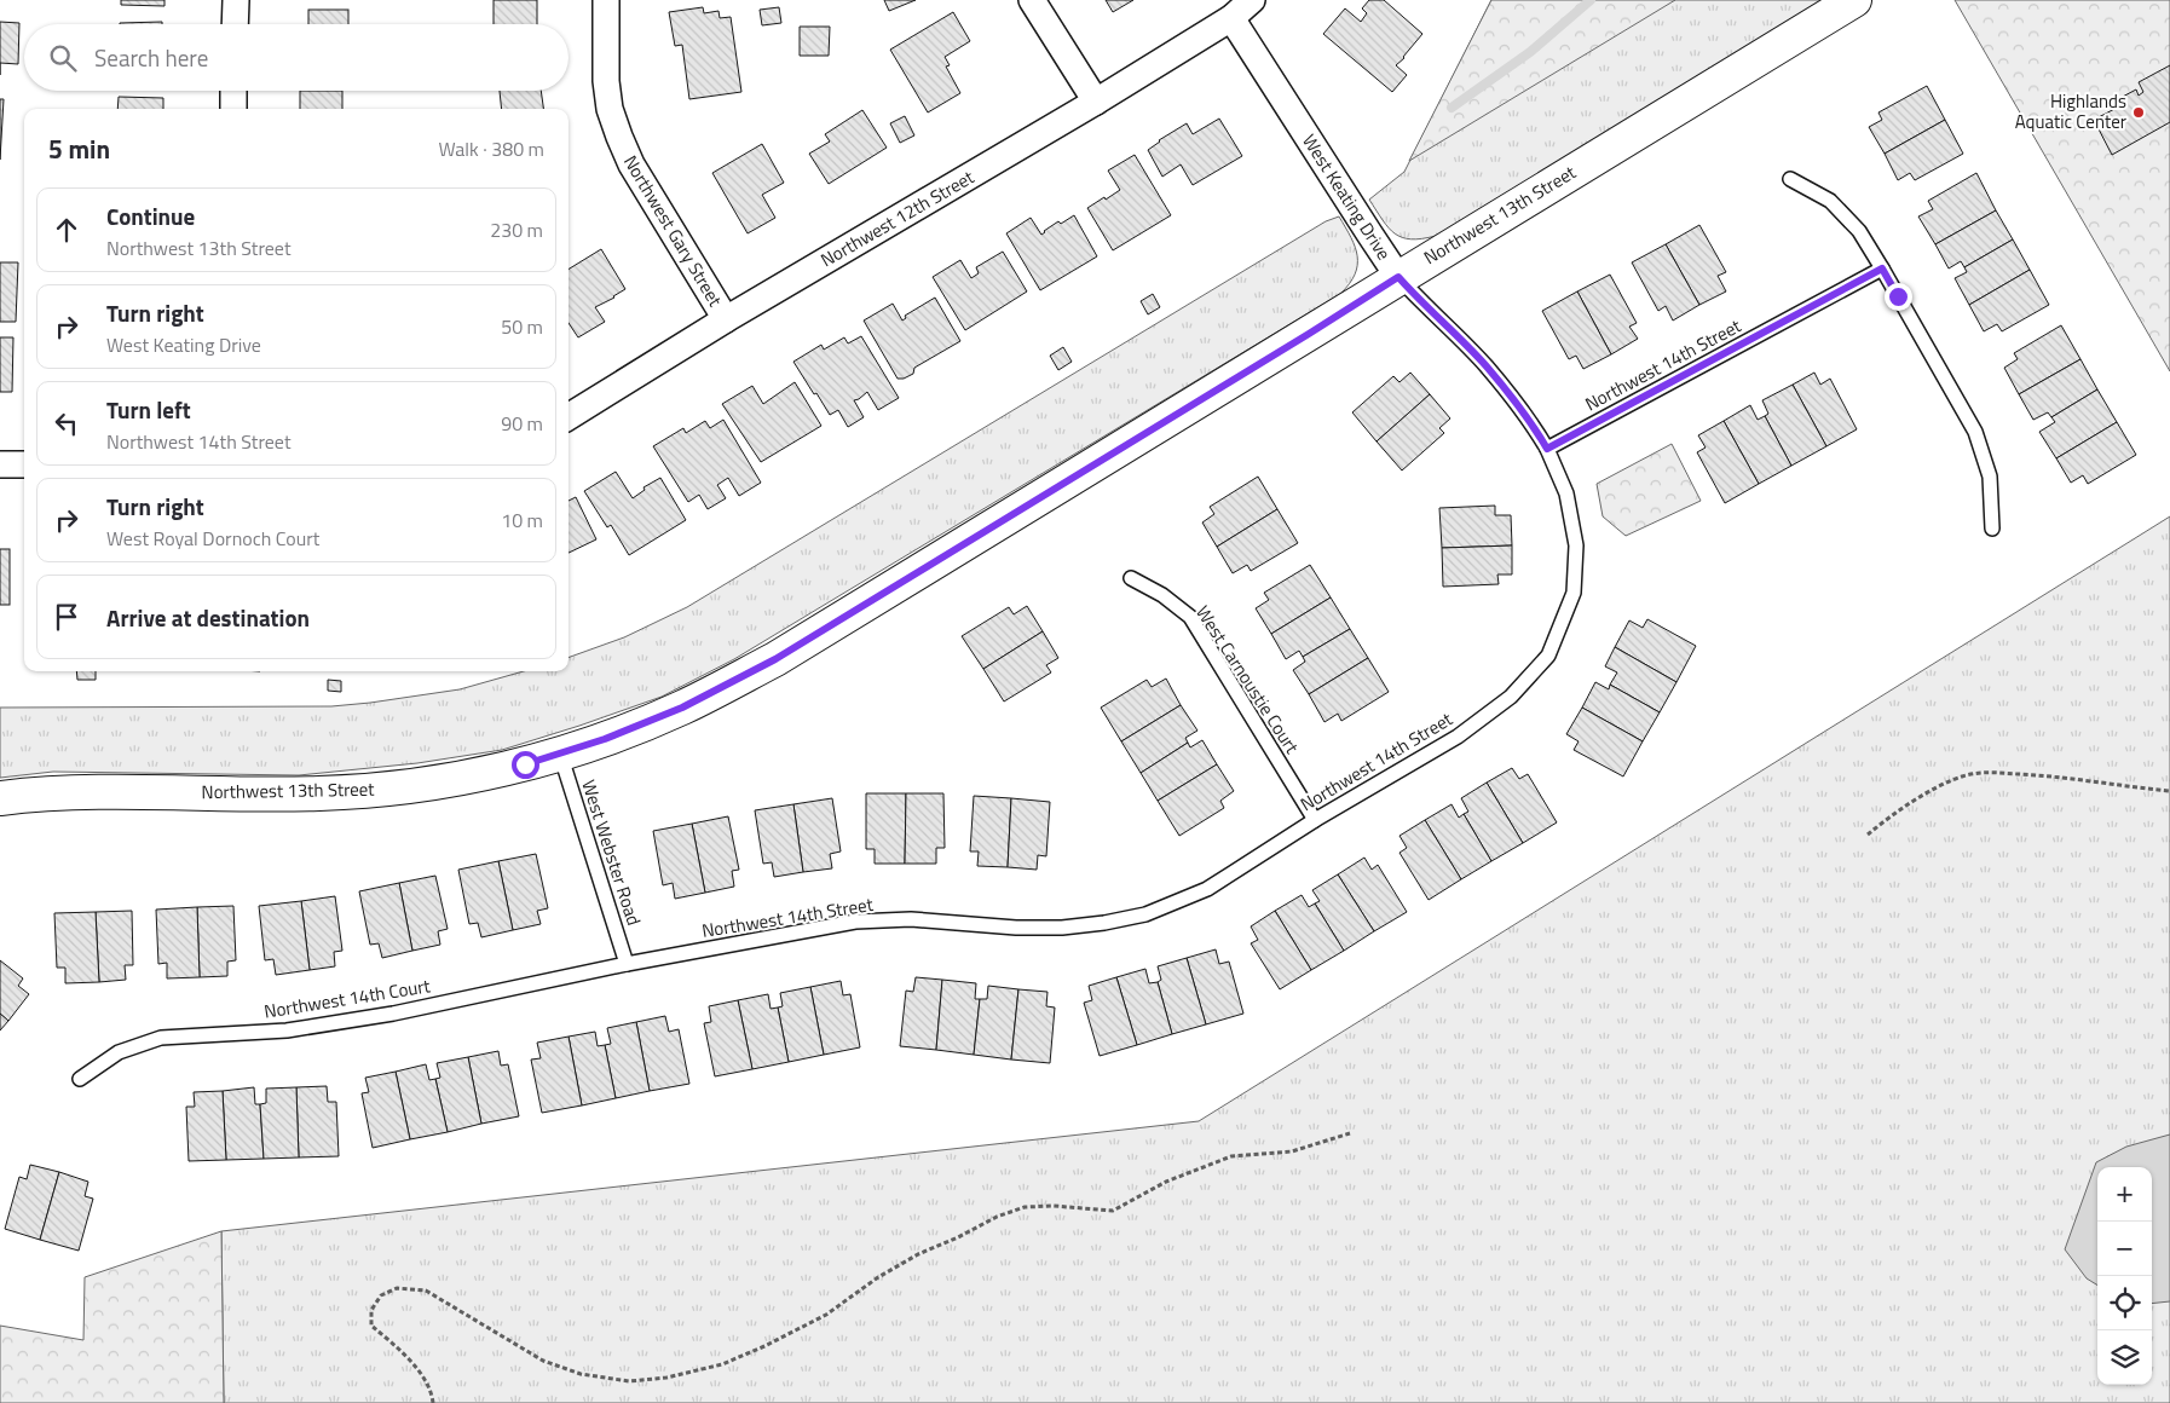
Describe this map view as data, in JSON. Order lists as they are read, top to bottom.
{
  "streets": {
    "main road": ["Northwest 13th Street"],
    "street": ["West Keating Drive", "Northwest 12th Street", "Northwest Gary Street"],
    "lane": [
      "Northwest 14th Street",
      "West Carnoustie Court",
      "West Webster Road",
      "Northwest 14th Court"
    ]
  },
  "crossings": [
    ["West Keating Drive", "Northwest 13th Street"],
    ["West Keating Drive", "Northwest 12th Street"],
    ["West Keating Drive", "Northwest 14th Street"],
    ["Northwest 13th Street", "West Webster Road"],
    ["Northwest 12th Street", "Northwest Gary Street"],
    ["Northwest 14th Street", "West Carnoustie Court"],
    ["Northwest 14th Street", "West Webster Road"],
    ["Northwest 14th Street", "Northwest 14th Court"],
    ["West Webster Road", "Northwest 14th Court"]
  ],
  "places": ["Highlands Aquatic Center"],
  "page": {
    "search": "Search here",
    "heading": ["5 min", "Walk · 380 m"],
    "list": [
      ["Continue", "Northwest 13th Street", "230 m"],
      ["Turn right", "West Keating Drive", "50 m"],
      ["Turn left", "Northwest 14th Street", "90 m"],
      ["Turn right", "West Royal Dornoch Court", "10 m"],
      "Arrive at destination"
    ],
    "map_buttons": ["+", "−"]
  }
}
